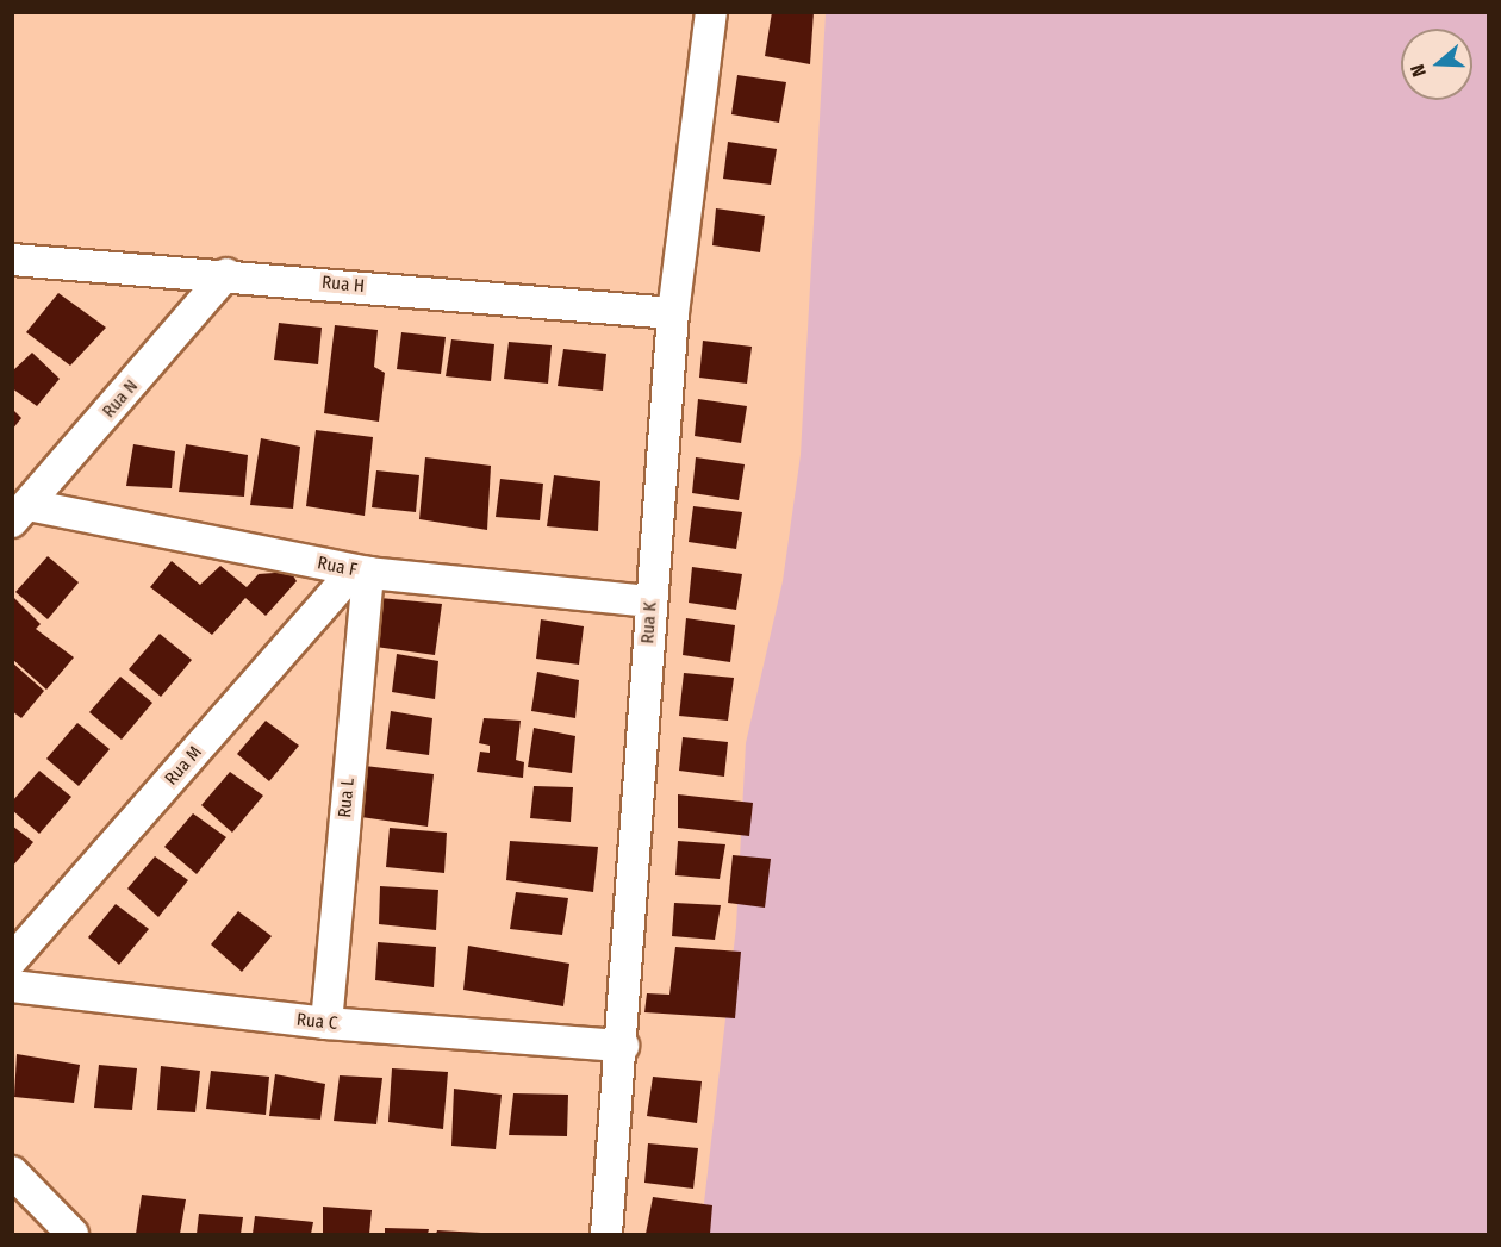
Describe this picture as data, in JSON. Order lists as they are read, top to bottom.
{
  "streets": {
    "street": [
      "Rua H",
      "Rua N",
      "Rua F",
      "Rua K",
      "Rua M",
      "Rua L",
      "Rua C"
    ]
  },
  "crossings": [
    ["Rua H", "Rua N"],
    ["Rua H", "Rua K"],
    ["Rua N", "Rua F"],
    ["Rua F", "Rua K"],
    ["Rua F", "Rua M"],
    ["Rua F", "Rua L"],
    ["Rua K", "Rua C"],
    ["Rua M", "Rua L"],
    ["Rua L", "Rua C"]
  ],
  "north": "left"
}
